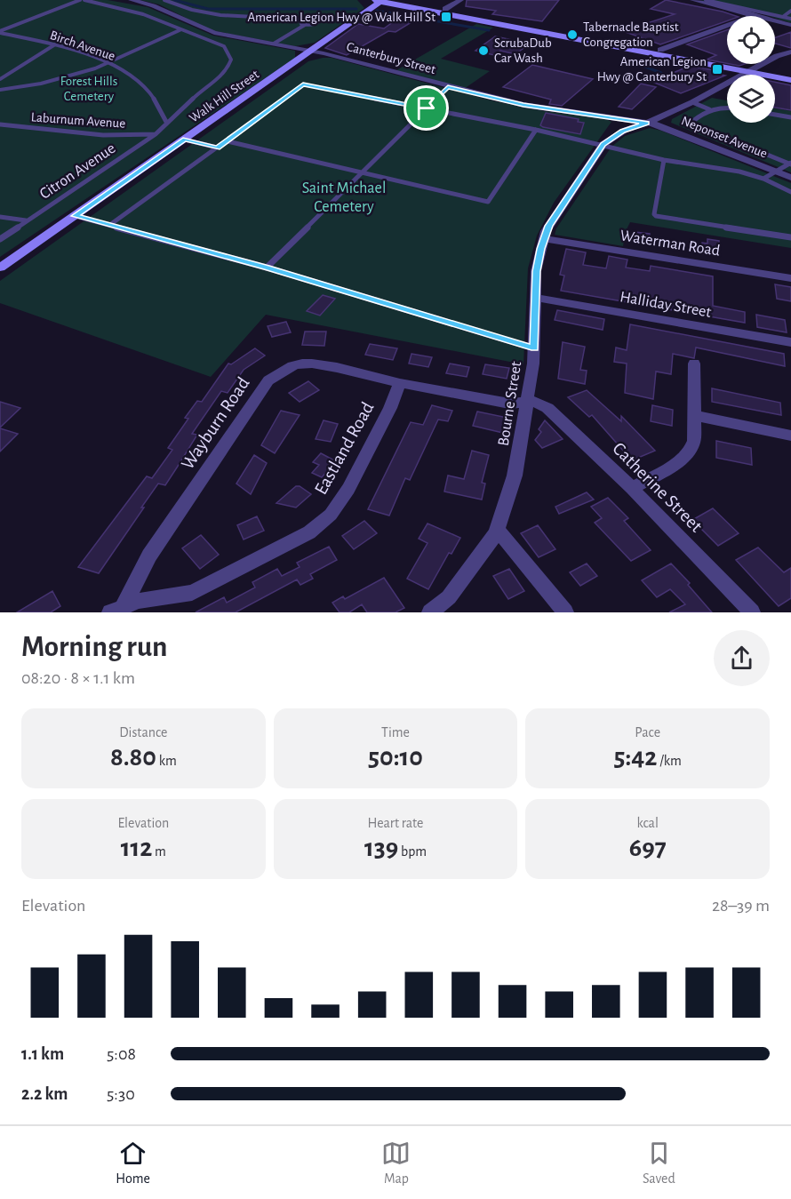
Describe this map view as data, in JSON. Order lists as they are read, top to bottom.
{
  "streets": {
    "main road": ["Walk Hill Street"],
    "street": [
      "Canterbury Street",
      "Neponset Avenue",
      "Waterman Road",
      "Halliday Street",
      "Bourne Street",
      "Wayburn Road",
      "Eastland Road",
      "Catherine Street"
    ],
    "lane": ["Birch Avenue", "Laburnum Avenue", "Citron Avenue"]
  },
  "crossings": [
    ["Birch Avenue", "Citron Avenue"],
    ["Canterbury Street", "Walk Hill Street"],
    ["Canterbury Street", "Neponset Avenue"],
    ["Canterbury Street", "Bourne Street"],
    ["Laburnum Avenue", "Citron Avenue"],
    ["Neponset Avenue", "Bourne Street"],
    ["Waterman Road", "Bourne Street"],
    ["Halliday Street", "Bourne Street"],
    ["Bourne Street", "Catherine Street"],
    ["Wayburn Road", "Eastland Road"]
  ],
  "parks": ["Forest Hills Cemetery", "Saint Michael Cemetery"],
  "places": {
    "transit": ["American Legion Hwy @ Walk Hill St", "American Legion Hwy @ Canterbury St"],
    "other": ["Tabernacle Baptist Congregation", "ScrubaDub Car Wash"]
  },
  "page": {
    "heading": ["Morning run", "08:20 · 8 × 1.1 km"],
    "stats": [
      ["Distance", "8.80 km"],
      ["Time", "50:10"],
      ["Pace", "5:42 /km"],
      ["Elevation", "112 m"],
      ["Heart rate", "139 bpm"],
      ["kcal", "697"]
    ],
    "chart": ["Elevation", "28–39 m"],
    "list": [
      {
        "name": "1.1 km",
        "note": "5:08"
      },
      {
        "name": "2.2 km",
        "note": "5:30"
      }
    ],
    "tabs": ["Home", "Map", "Saved"]
  }
}
